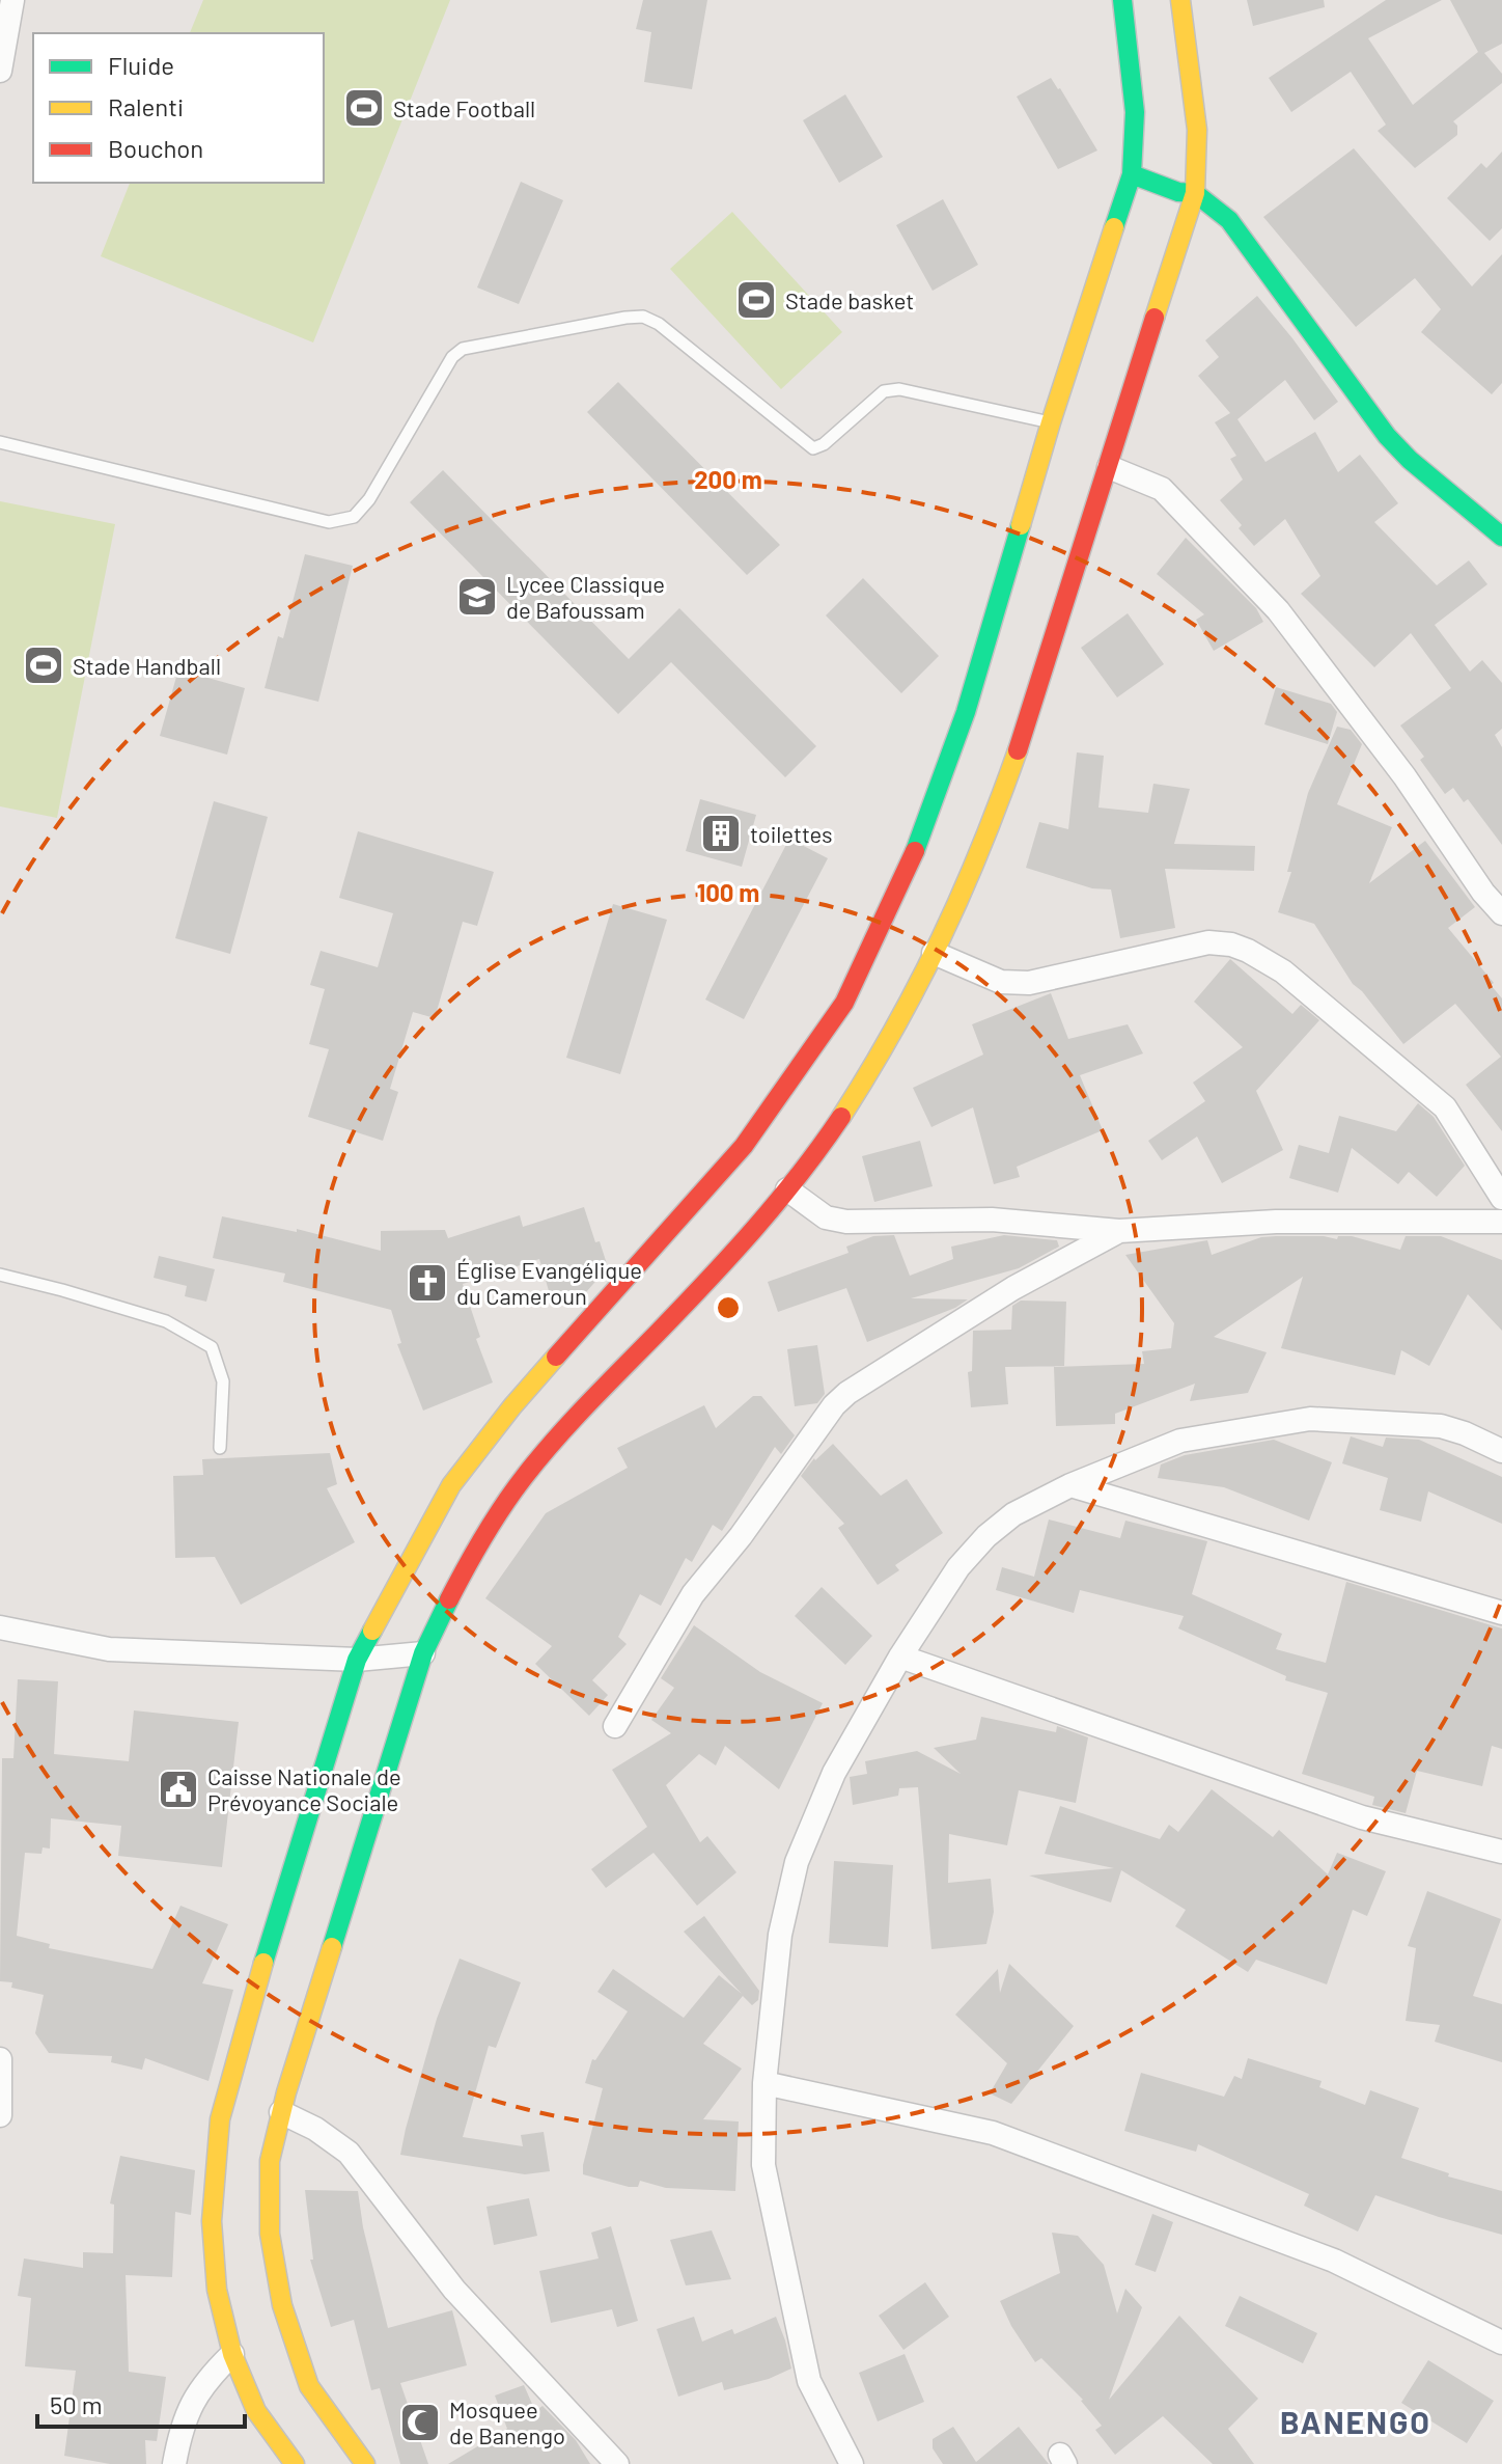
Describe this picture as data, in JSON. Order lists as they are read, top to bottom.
{
  "districts": ["BANENGO"],
  "places": {
    "sports": ["Stade Football", "Stade basket", "Stade Handball"],
    "school or university": ["Lycee Classique de Bafoussam"],
    "building": ["toilettes"],
    "church": ["Église Evangélique du Cameroun"],
    "public building": ["Caisse Nationale de Prévoyance Sociale"],
    "mosque": ["Mosquee de Banengo"]
  },
  "legend": ["Fluide", "Ralenti", "Bouchon"],
  "scale_bar": "50 m",
  "rings": ["200 m", "100 m"]
}
